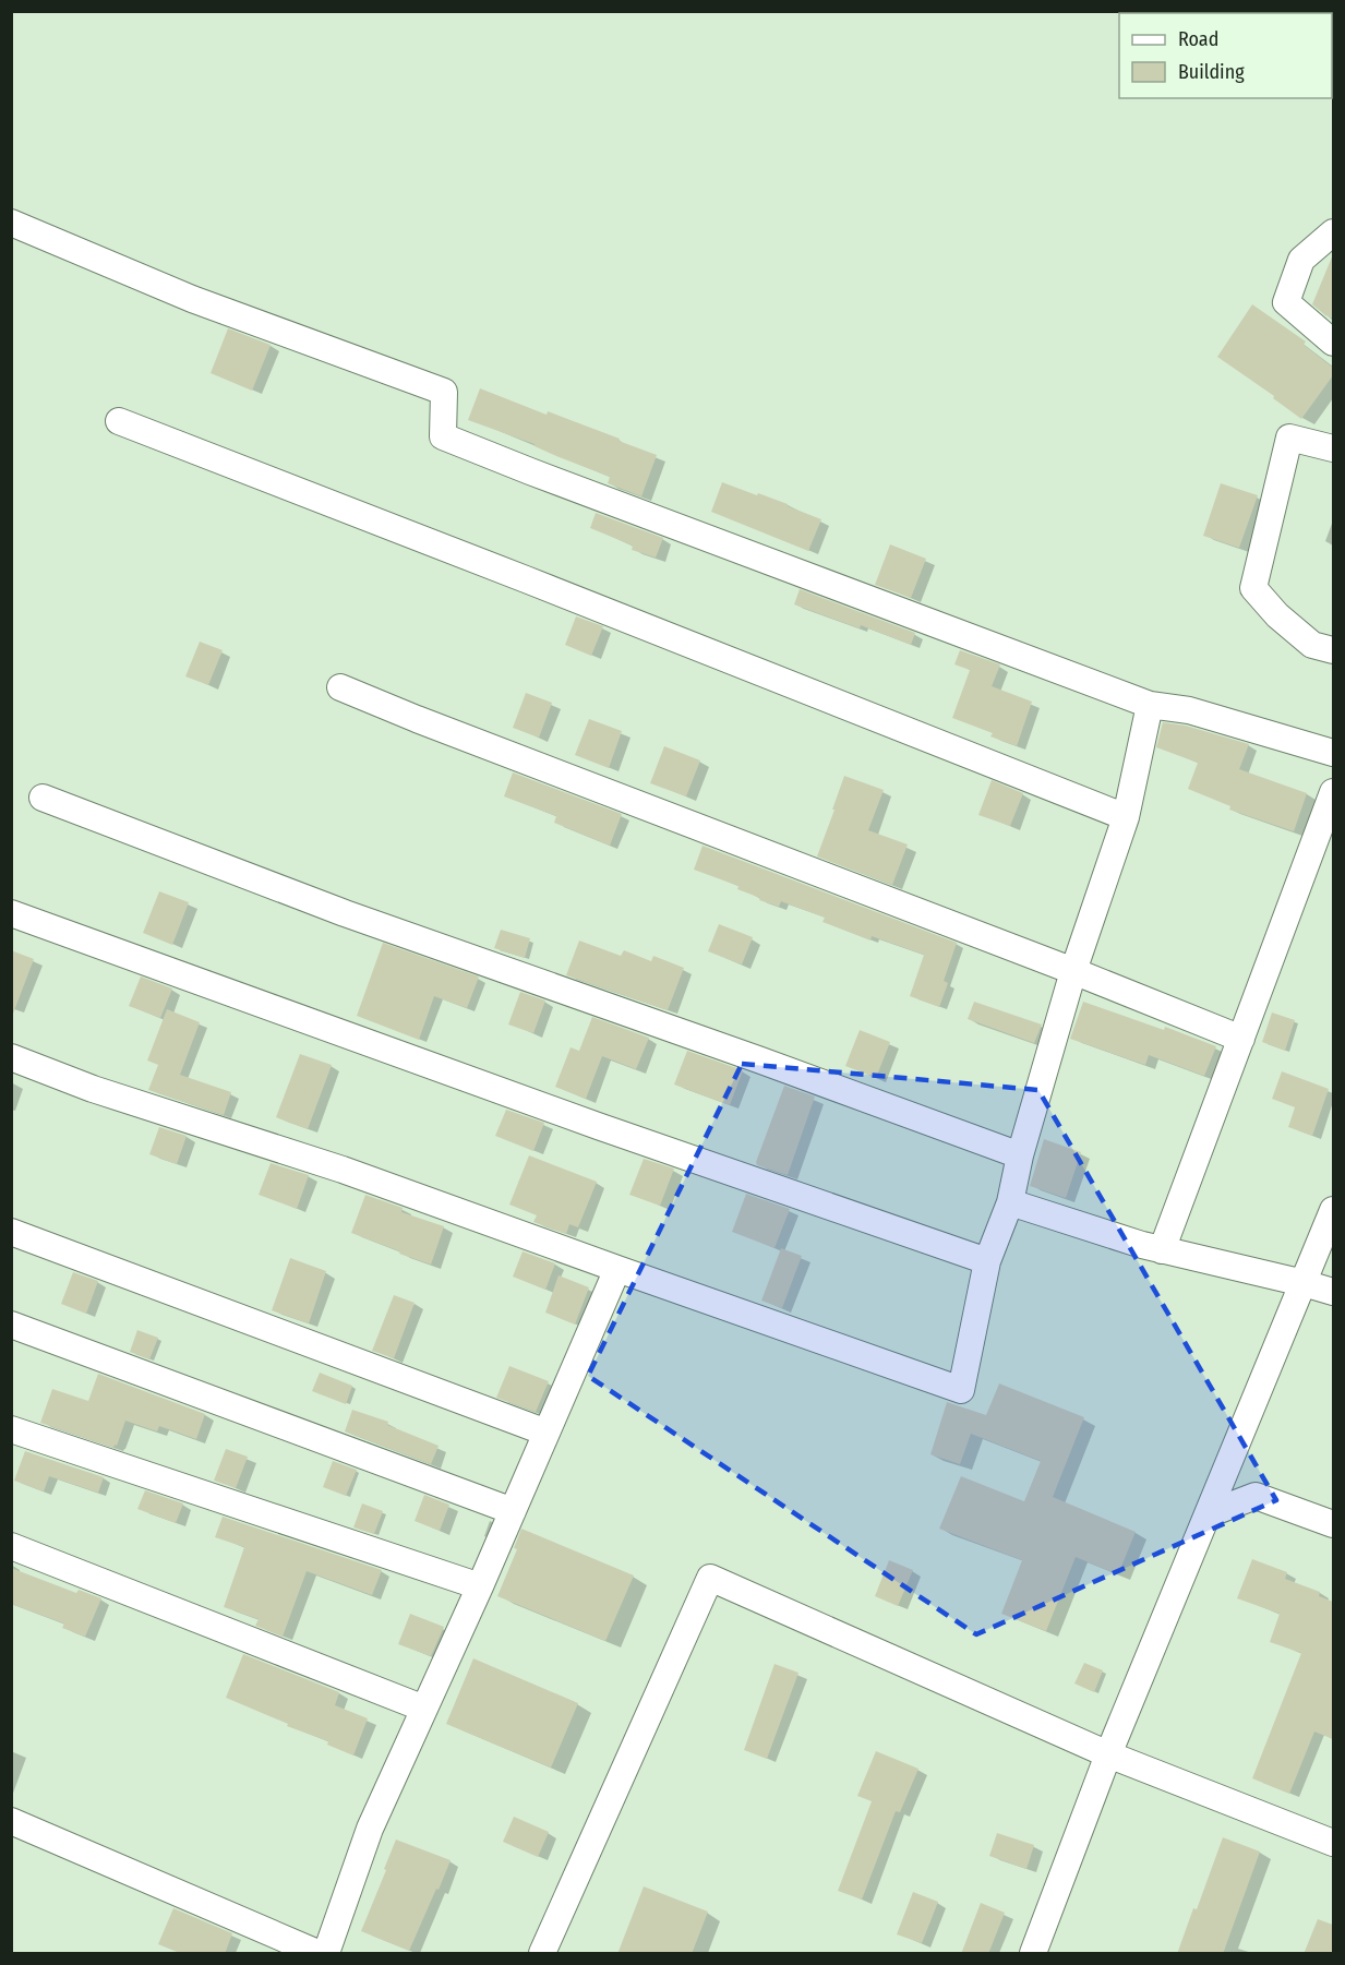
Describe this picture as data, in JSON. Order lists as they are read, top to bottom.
{
  "legend": ["Road", "Building"]
}
